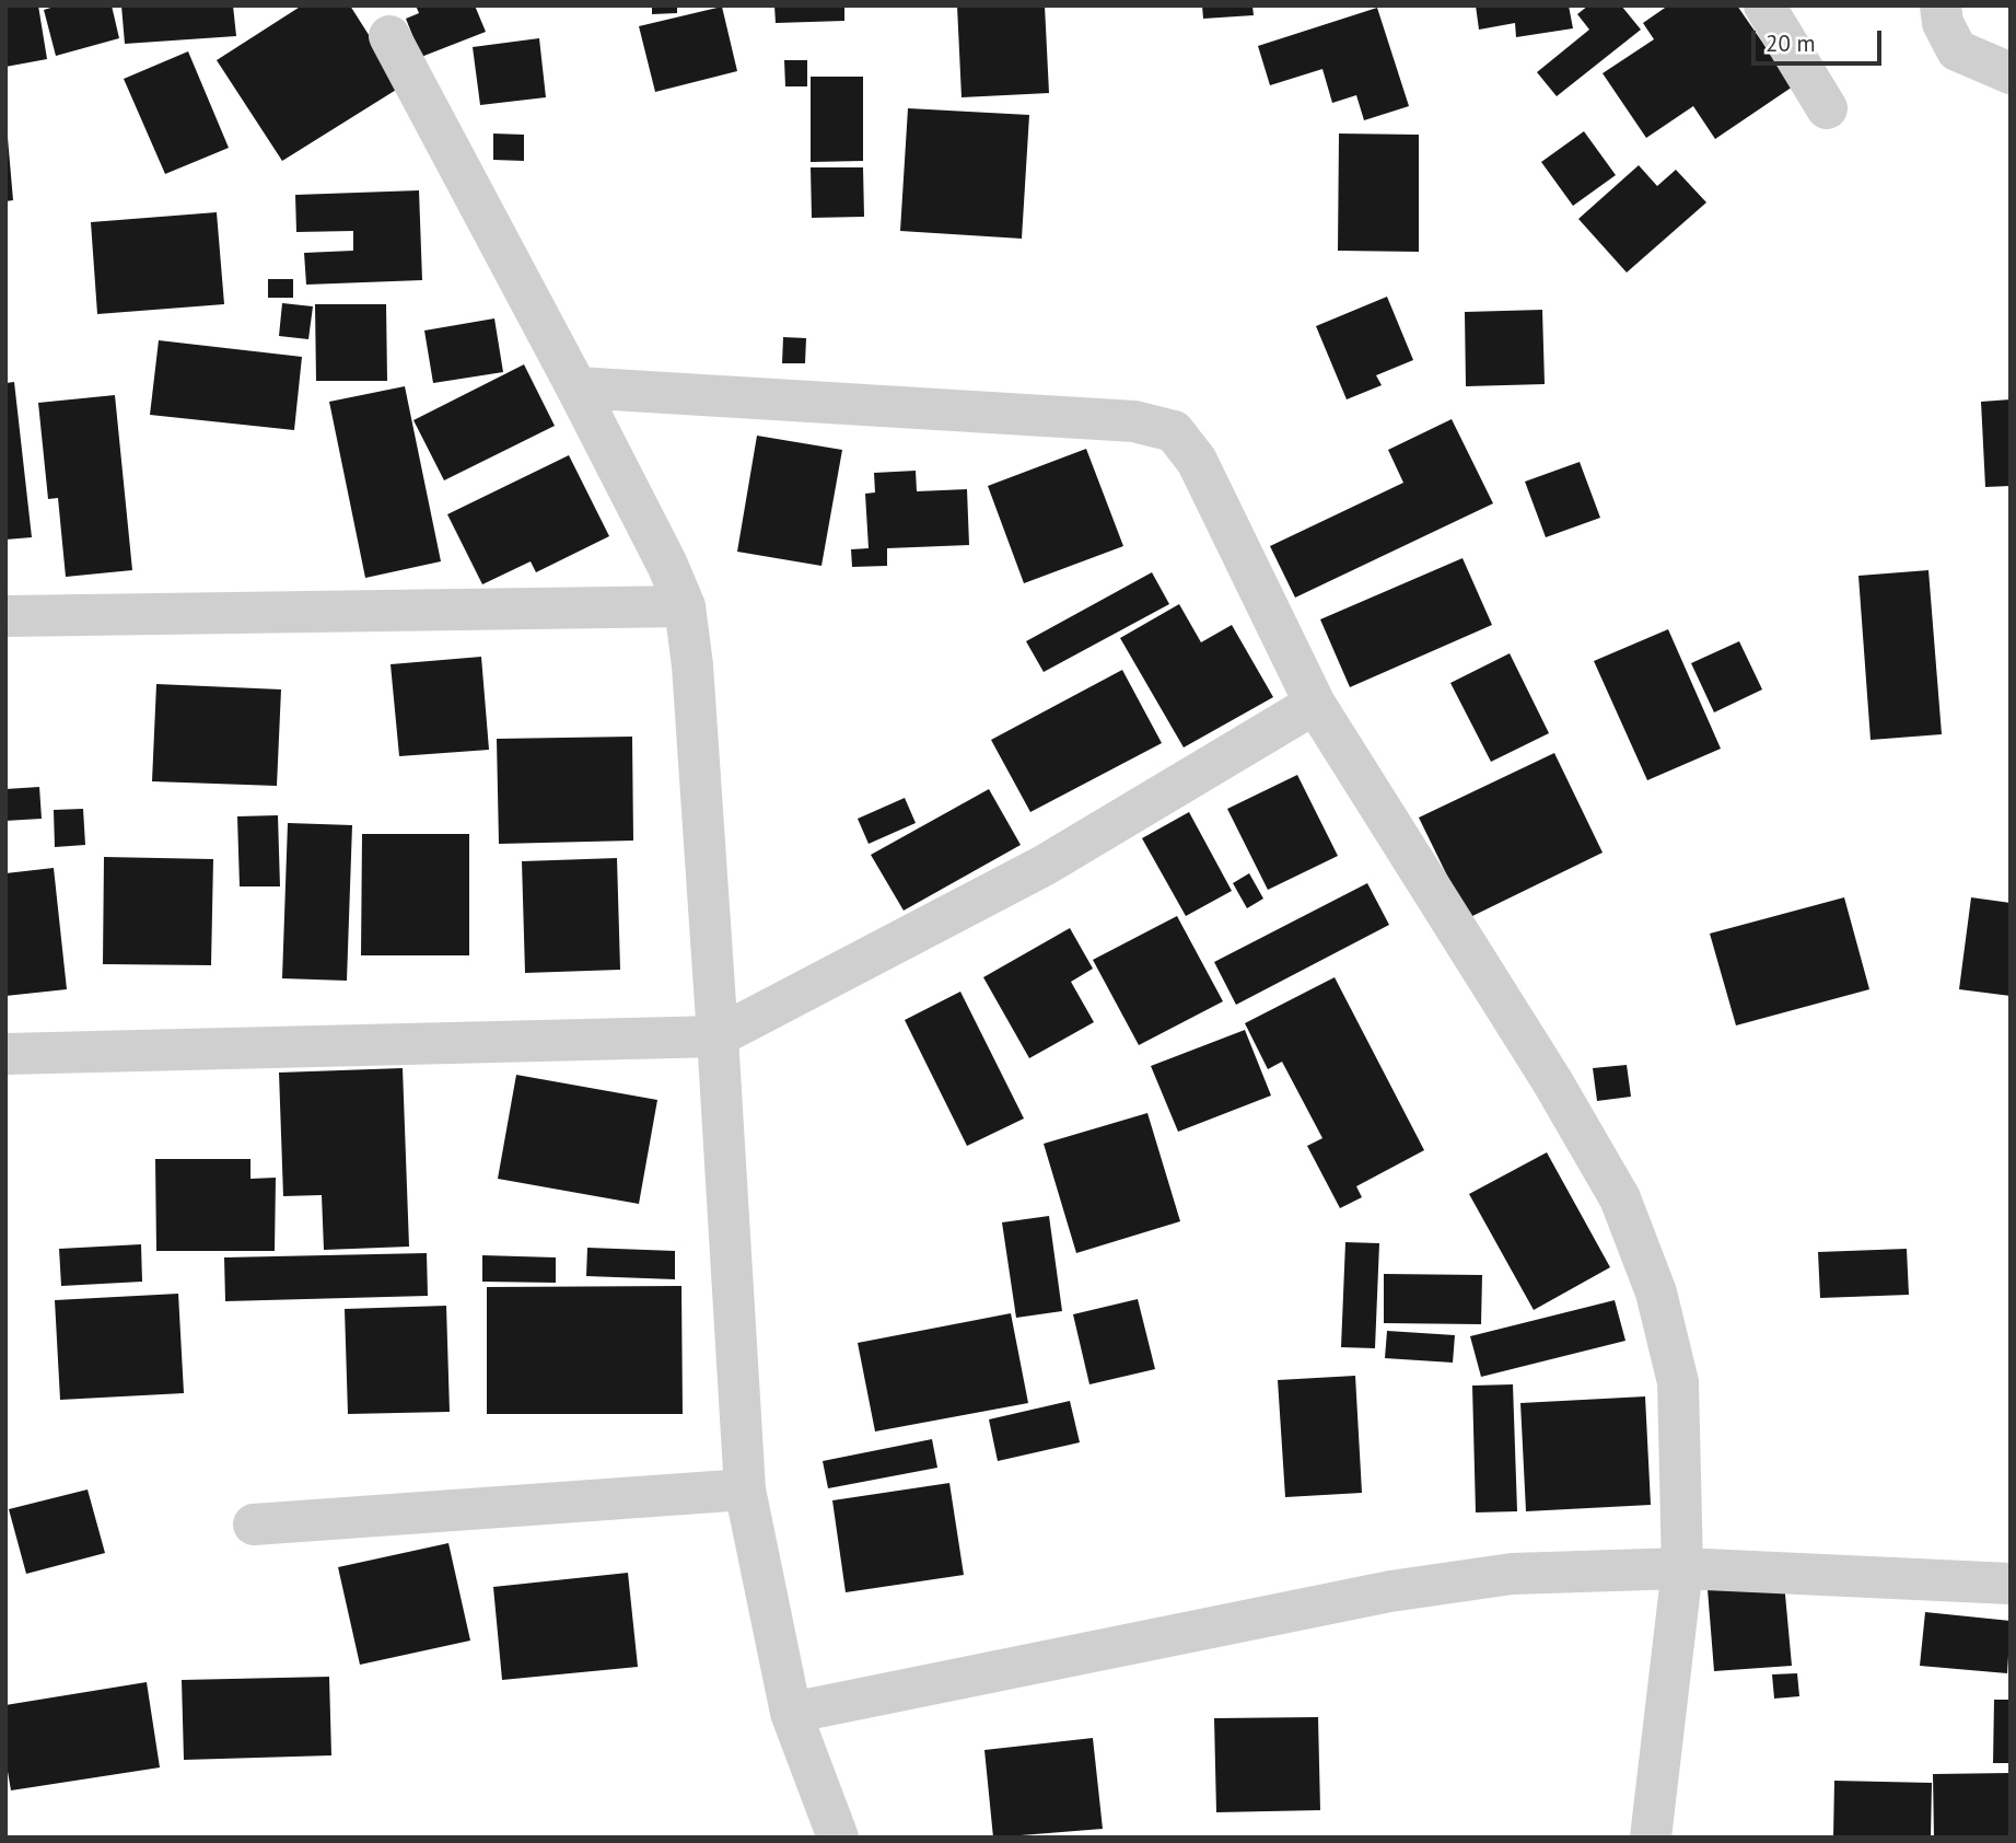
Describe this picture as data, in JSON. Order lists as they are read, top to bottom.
{
  "scale_bar": "20 m"
}
